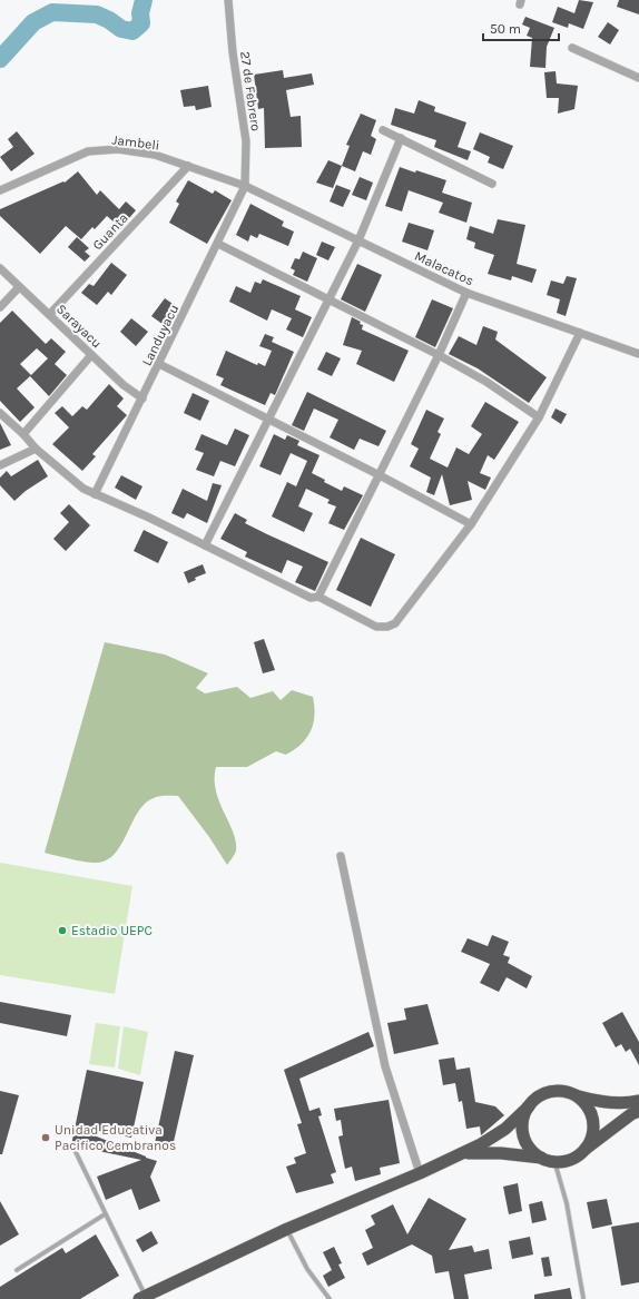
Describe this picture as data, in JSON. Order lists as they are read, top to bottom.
{
  "streets": {
    "street": [
      "27 de Febrero",
      "Jambeli",
      "Guanta",
      "Malacatos",
      "Sarayacu",
      "Landuyacu"
    ]
  },
  "crossings": [
    ["27 de Febrero", "Jambeli"],
    ["27 de Febrero", "Malacatos"],
    ["27 de Febrero", "Landuyacu"],
    ["Jambeli", "Guanta"],
    ["Jambeli", "Malacatos"],
    ["Jambeli", "Landuyacu"],
    ["Guanta", "Sarayacu"],
    ["Malacatos", "Landuyacu"],
    ["Sarayacu", "Landuyacu"]
  ],
  "places": ["Estadio UEPC", "Unidad Educativa Pacifico Cembranos"],
  "scale_bar": "50 m"
}
